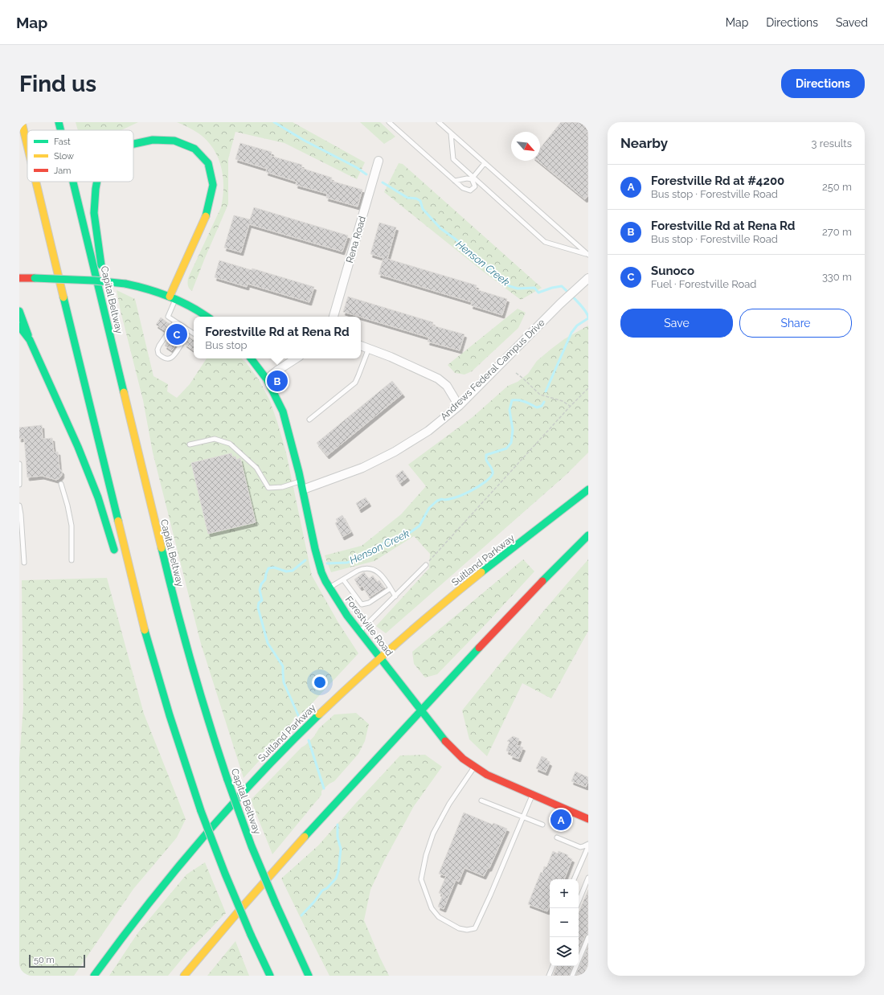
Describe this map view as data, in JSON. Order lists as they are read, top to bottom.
{
  "streets": {
    "main road": ["Capital Beltway", "Suitland Parkway", "Forestville Road"],
    "street": ["Rena Road", "Andrews Federal Campus Drive"]
  },
  "crossings": [
    ["Andrews Federal Campus Drive", "Forestville Road"],
    ["Suitland Parkway", "Forestville Road"]
  ],
  "water": ["Henson Creek"],
  "legend": ["Fast", "Slow", "Jam"],
  "scale_bar": "50 m",
  "north": "bottom right",
  "page": {
    "header": "Map",
    "nav": ["Map", "Directions", "Saved"],
    "buttons": [
      "Directions",
      ["Save", "Share"]
    ],
    "title": "Find us",
    "heading": ["Nearby", "3 results"],
    "list": [
      {
        "mark": "A",
        "name": "Forestville Rd at #4200",
        "note": "Bus stop · Forestville Road",
        "value": "250 m"
      },
      {
        "mark": "B",
        "name": "Forestville Rd at Rena Rd",
        "note": "Bus stop · Forestville Road",
        "value": "270 m"
      },
      {
        "mark": "C",
        "name": "Sunoco",
        "note": "Fuel · Forestville Road",
        "value": "330 m"
      }
    ],
    "popup": ["Forestville Rd at Rena Rd", "Bus stop"],
    "pins": ["C", "B", "A"],
    "map_buttons": ["+", "−"],
    "scale": "50 m"
  }
}
